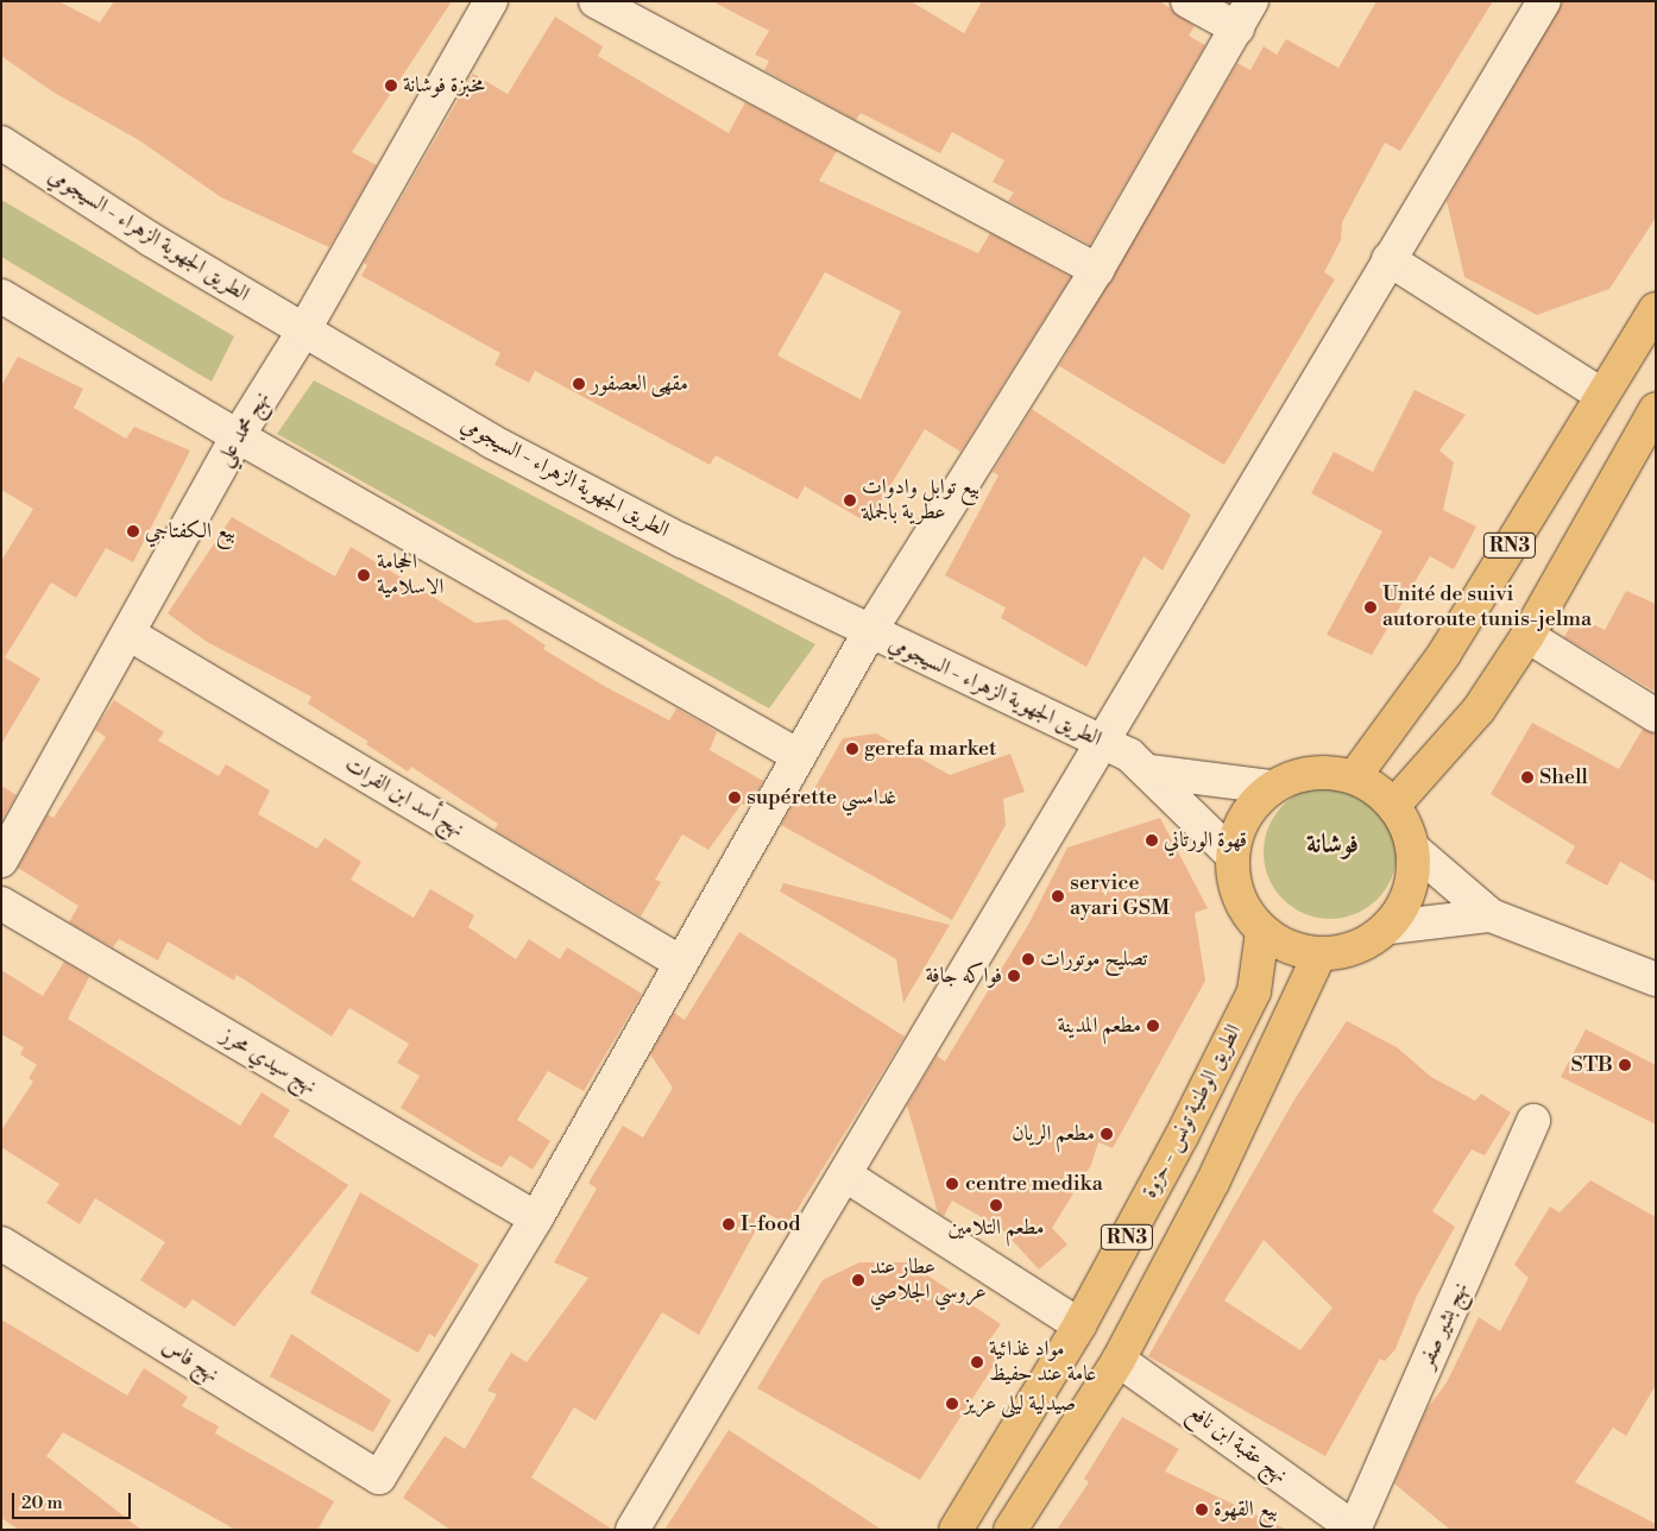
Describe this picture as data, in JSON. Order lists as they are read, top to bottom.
{
  "streets": {
    "main road": ["RN3", "الطريق الوطنية تونس - حزوة"],
    "street": [
      "الطريق الجهوية الزهراء - السيجومي",
      "نهج محمد علي",
      "نهج أسد ابن الفرات",
      "نهج سيدي محرز",
      "نهج بشير صفر",
      "نهج فاس",
      "نهج عقبة ابن نافع"
    ]
  },
  "crossings": [
    ["الطريق الجهوية الزهراء - السيجومي", "نهج محمد علي"],
    ["الطريق الجهوية الزهراء - السيجومي", "RN3"],
    ["الطريق الجهوية الزهراء - السيجومي", "الطريق الوطنية تونس - حزوة"],
    ["نهج محمد علي", "نهج أسد ابن الفرات"],
    ["RN3", "الطريق الوطنية تونس - حزوة"],
    ["RN3", "نهج عقبة ابن نافع"],
    ["نهج سيدي محرز", "نهج فاس"],
    ["نهج بشير صفر", "نهج عقبة ابن نافع"]
  ],
  "districts": ["فوشانة"],
  "places": [
    "مخبزة فوشانة",
    "مقهى العصفور",
    "بيع توابل وادوات عطرية بالجملة",
    "بيع الكفتاجي",
    "الحجامة الاسلامية",
    "Unité de suivi autoroute tunis-jelma",
    "gerefa market",
    "Shell",
    "supérette غدامسي",
    "قهوة الورتاني",
    "service ayari GSM",
    "تصليح موتورات",
    "فواكه جافة",
    "مطعم المدينة",
    "STB",
    "مطعم الريان",
    "centre medika",
    "مطعم التلامين",
    "I-food",
    "عطار عند عروسي الجلاصي",
    "مواد غذائية عامة عند حفيظ",
    "صيدلية ليلى عزيز",
    "بيع القهوة"
  ],
  "scale_bar": "20 m"
}
